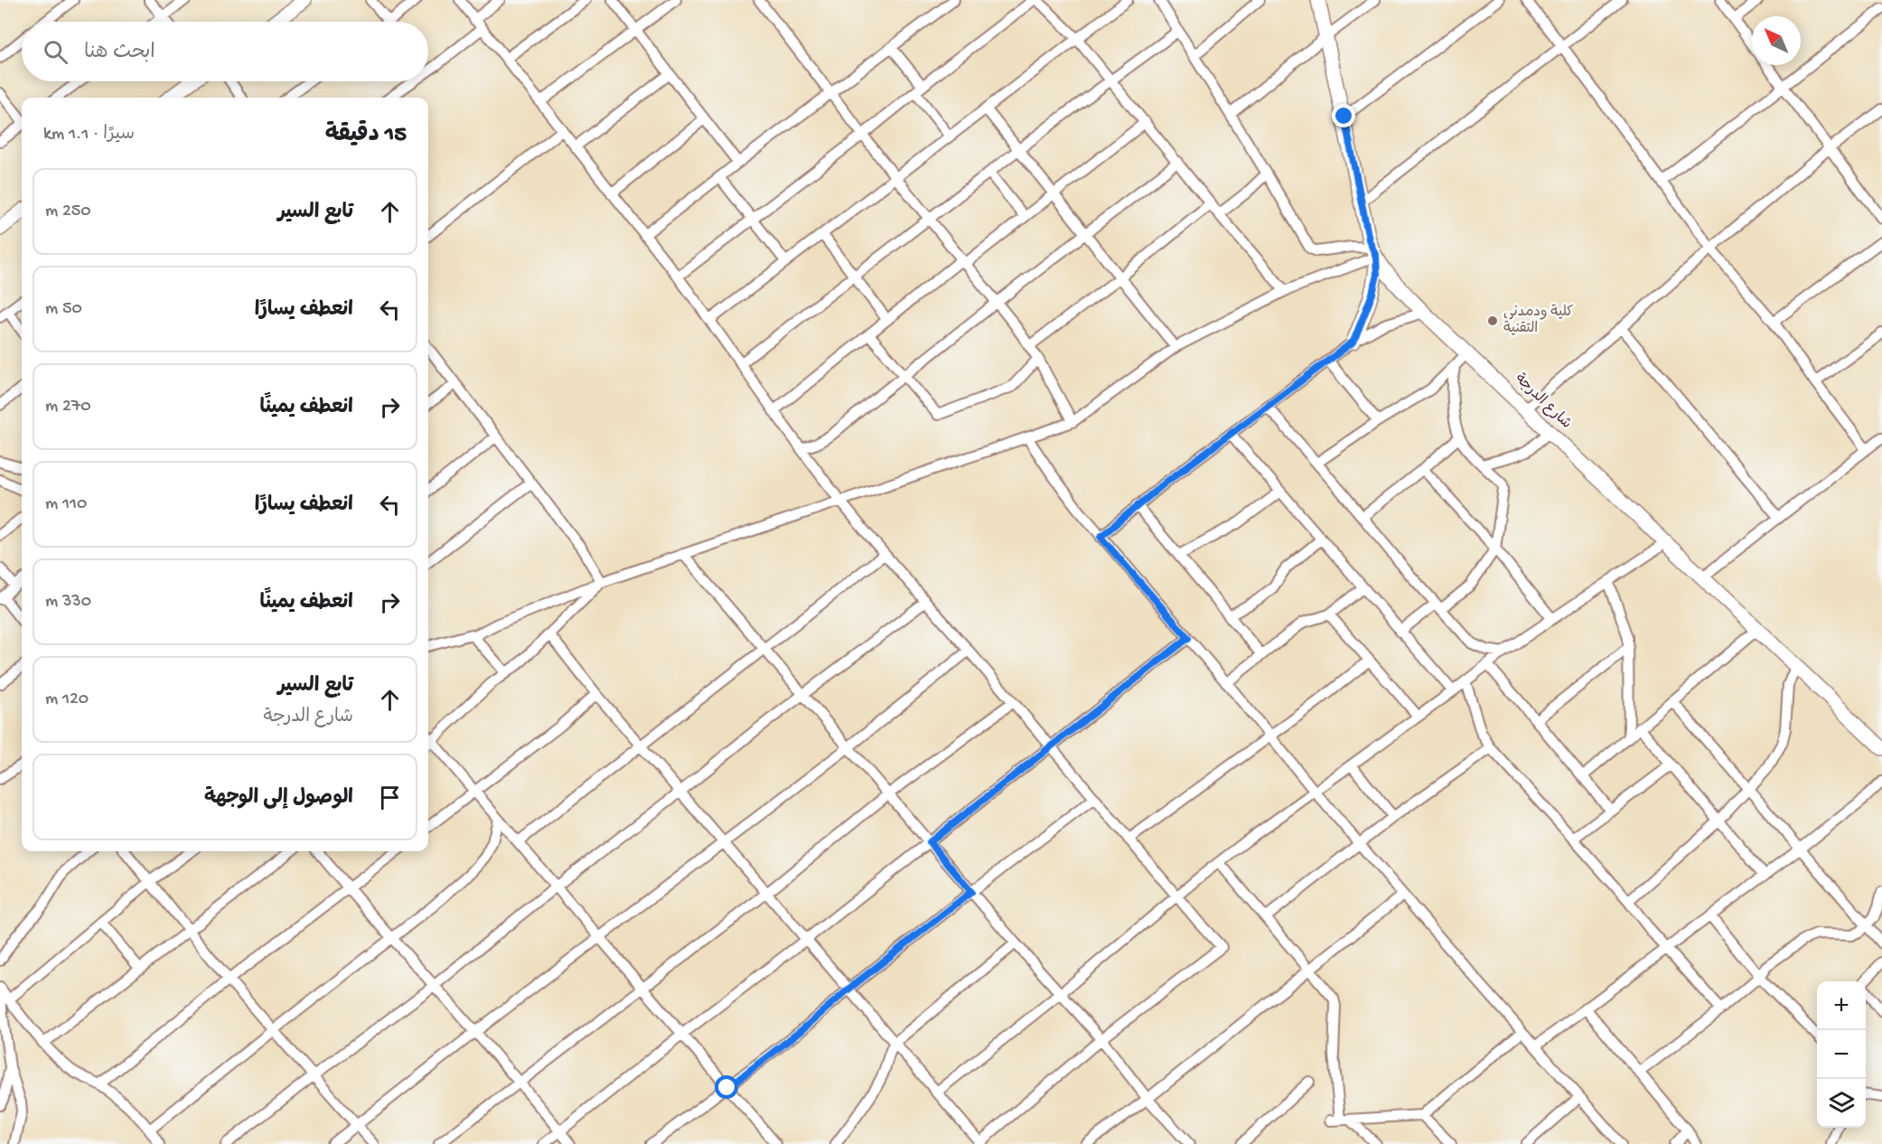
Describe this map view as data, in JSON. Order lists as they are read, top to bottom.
{
  "streets": {
    "street": ["شارع الدرجة"]
  },
  "places": ["كلية ودمدني التقنية"],
  "north": "top left",
  "page": {
    "search": "ابحث هنا",
    "heading": ["15 دقيقة", "سيرًا · 1.1 km"],
    "list": [
      ["تابع السير", "250 m"],
      ["انعطف يسارًا", "50 m"],
      ["انعطف يمينًا", "270 m"],
      ["انعطف يسارًا", "110 m"],
      ["انعطف يمينًا", "330 m"],
      ["تابع السير", "شارع الدرجة", "120 m"],
      "الوصول إلى الوجهة"
    ],
    "map_buttons": ["+", "−"]
  }
}
